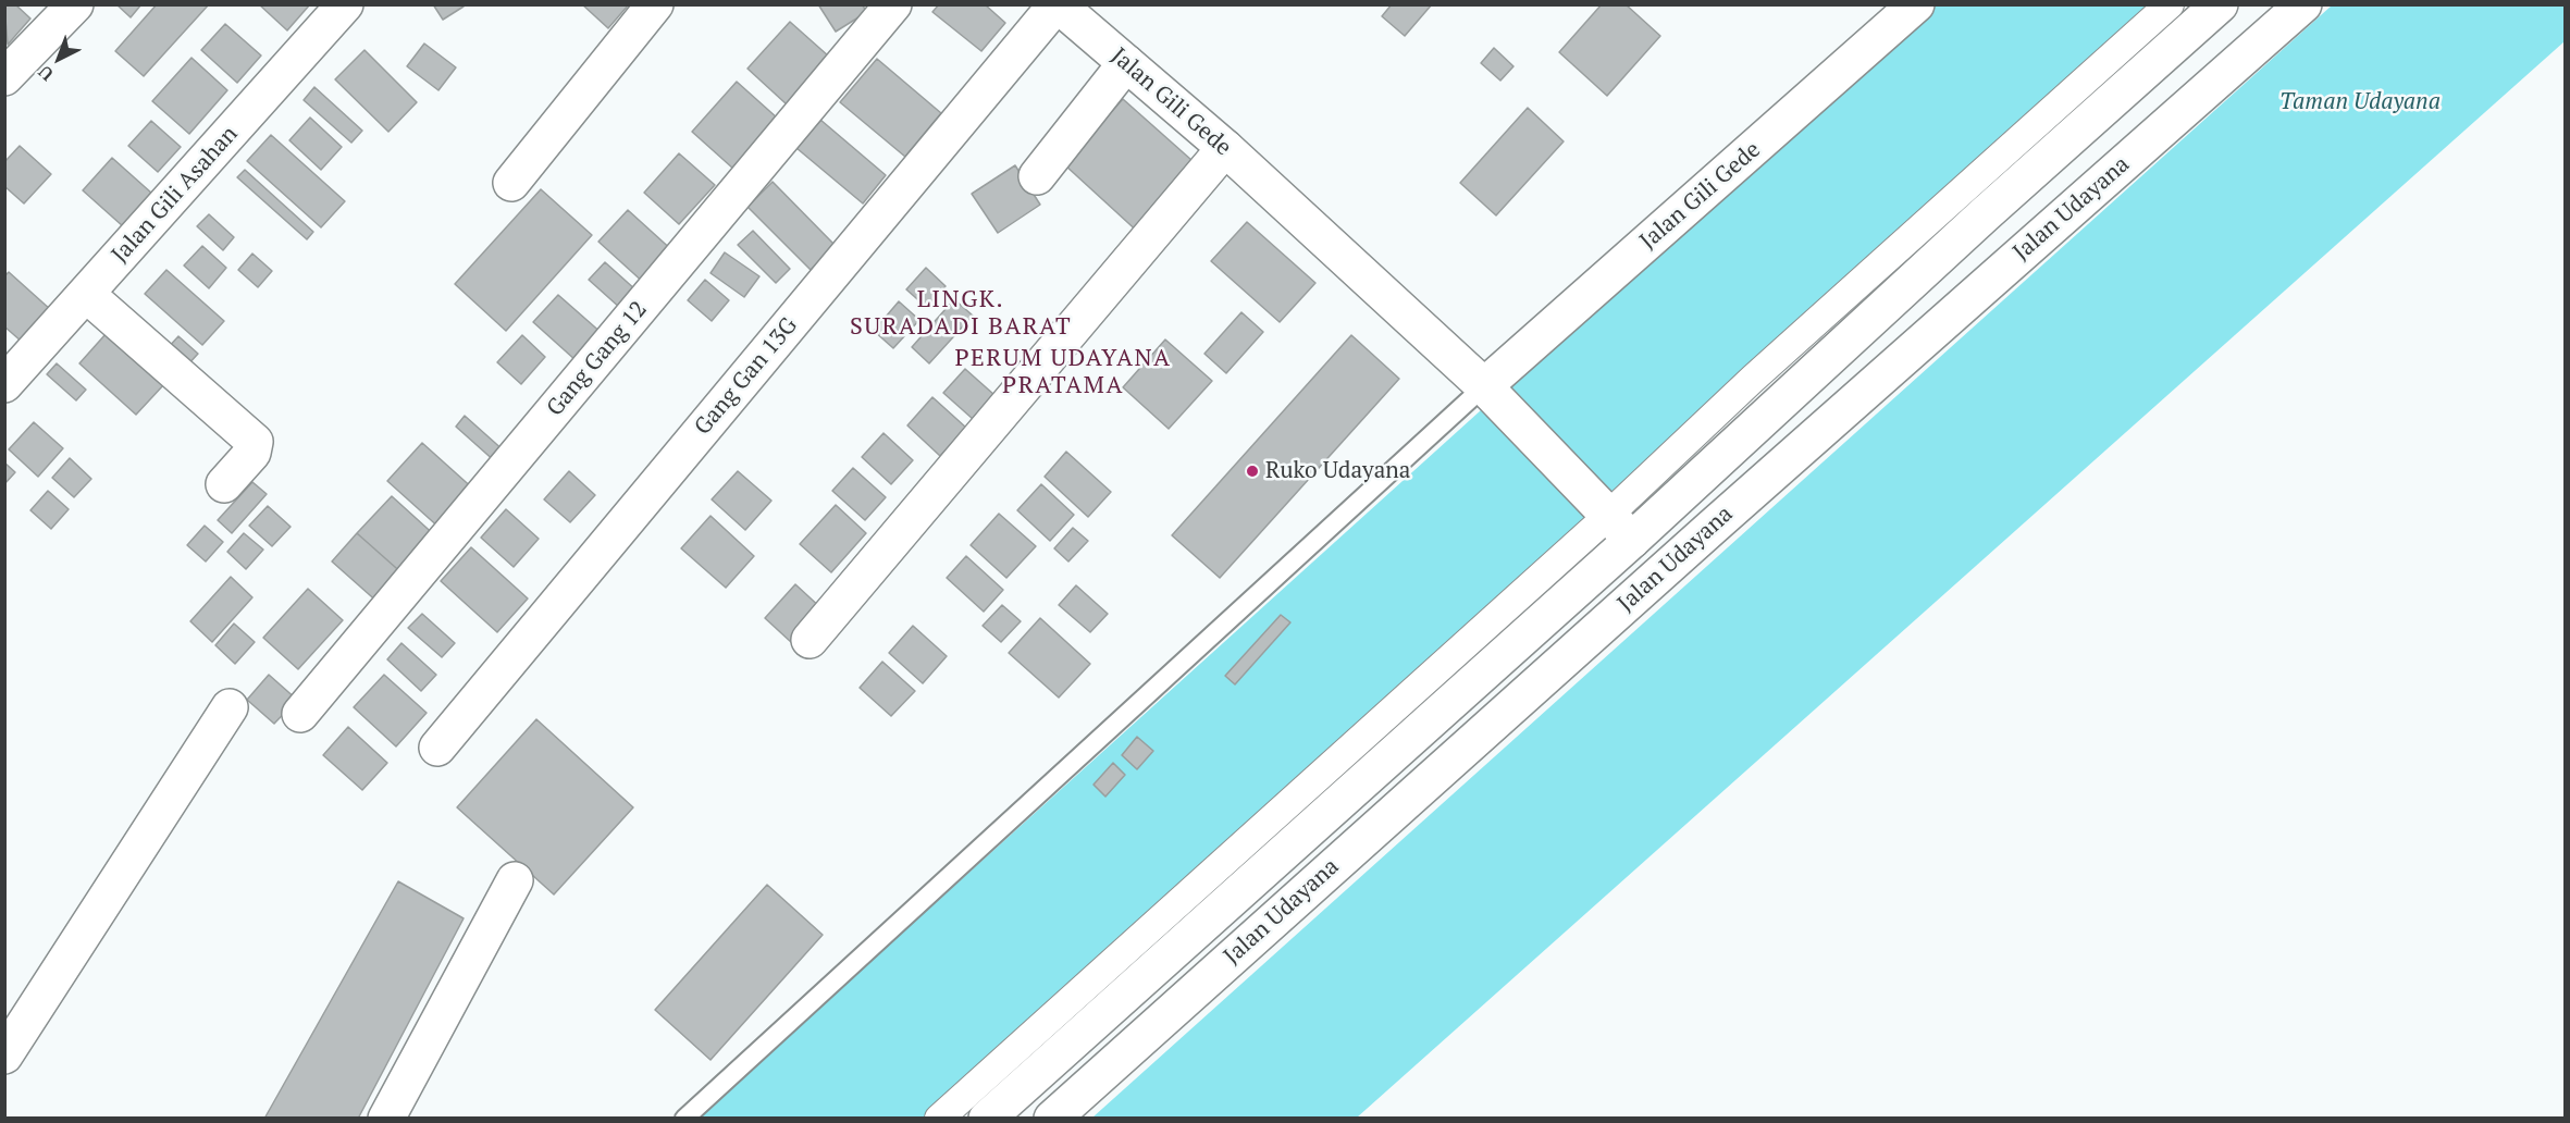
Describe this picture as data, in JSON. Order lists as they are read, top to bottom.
{
  "streets": {
    "street": [
      "Jalan Gili Gede",
      "Jalan Gili Asahan",
      "Jalan Udayana",
      "Gang Gang 12",
      "Gang Gan 13G"
    ]
  },
  "crossings": [
    ["Jalan Gili Gede", "Jalan Udayana"],
    ["Jalan Gili Gede", "Gang Gan 13G"]
  ],
  "districts": ["LINGK. SURADADI BARAT", "PERUM UDAYANA PRATAMA"],
  "parks": ["Taman Udayana"],
  "places": ["Ruko Udayana"],
  "north": "bottom left"
}
